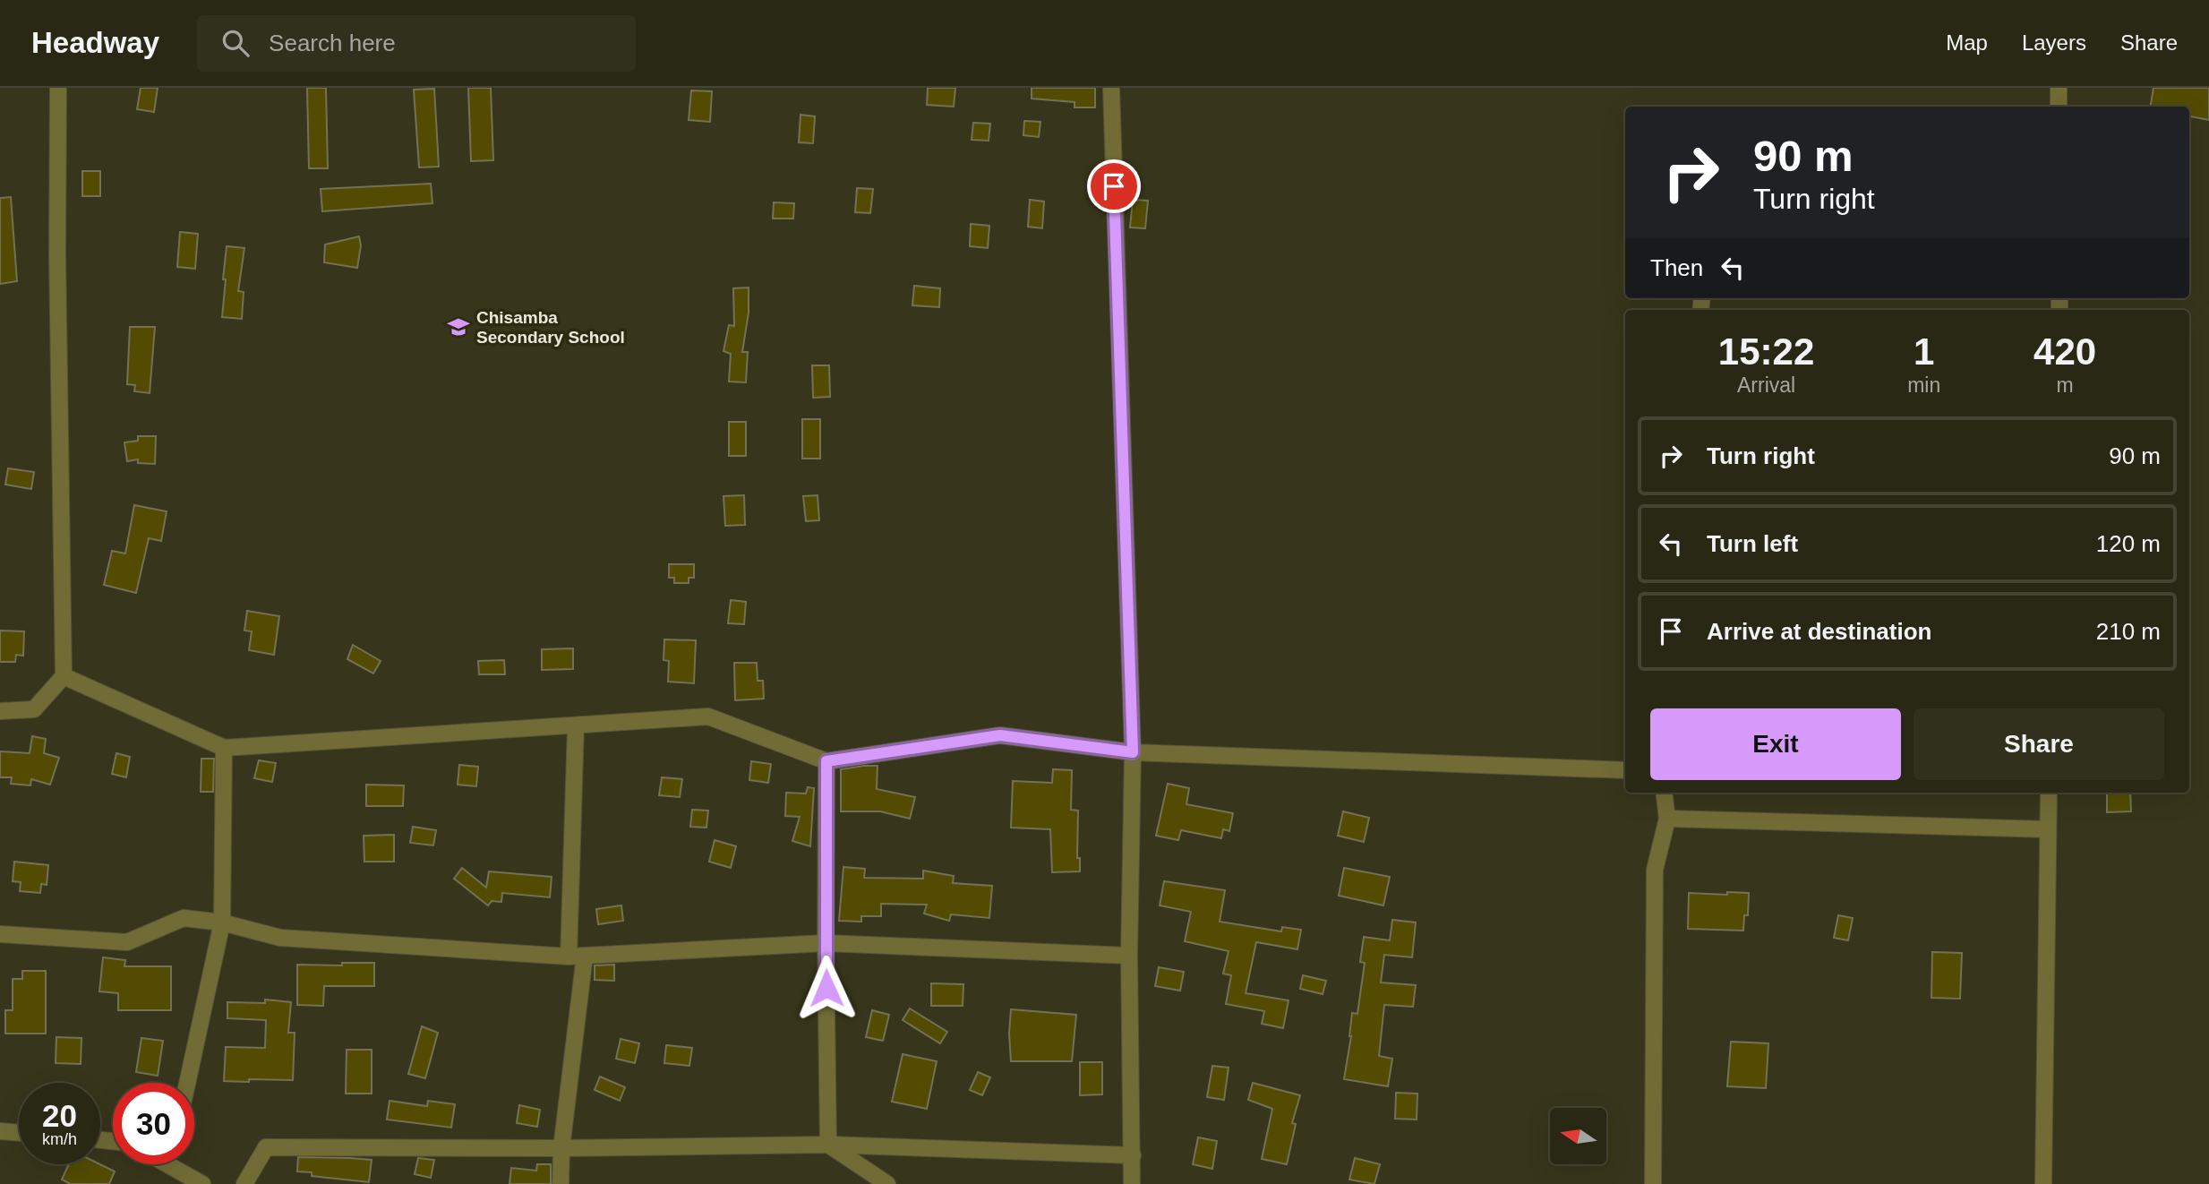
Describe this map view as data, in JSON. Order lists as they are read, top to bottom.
{
  "places": {
    "school or university": ["Chisamba Secondary School"]
  },
  "north": "left",
  "page": {
    "header": "Headway",
    "search": "Search here",
    "nav": ["Map", "Layers", "Share"],
    "turn": ["90 m", "Turn right"],
    "then": "Then",
    "eta": [
      "15:22",
      "Arrival",
      "1",
      "min",
      "420",
      "m"
    ],
    "list": [
      {
        "name": "Turn right",
        "value": "90 m"
      },
      {
        "name": "Turn left",
        "value": "120 m"
      },
      {
        "name": "Arrive at destination",
        "value": "210 m"
      }
    ],
    "buttons": ["Exit", "Share"],
    "speed": "20 km/h",
    "limit": "30"
  }
}
